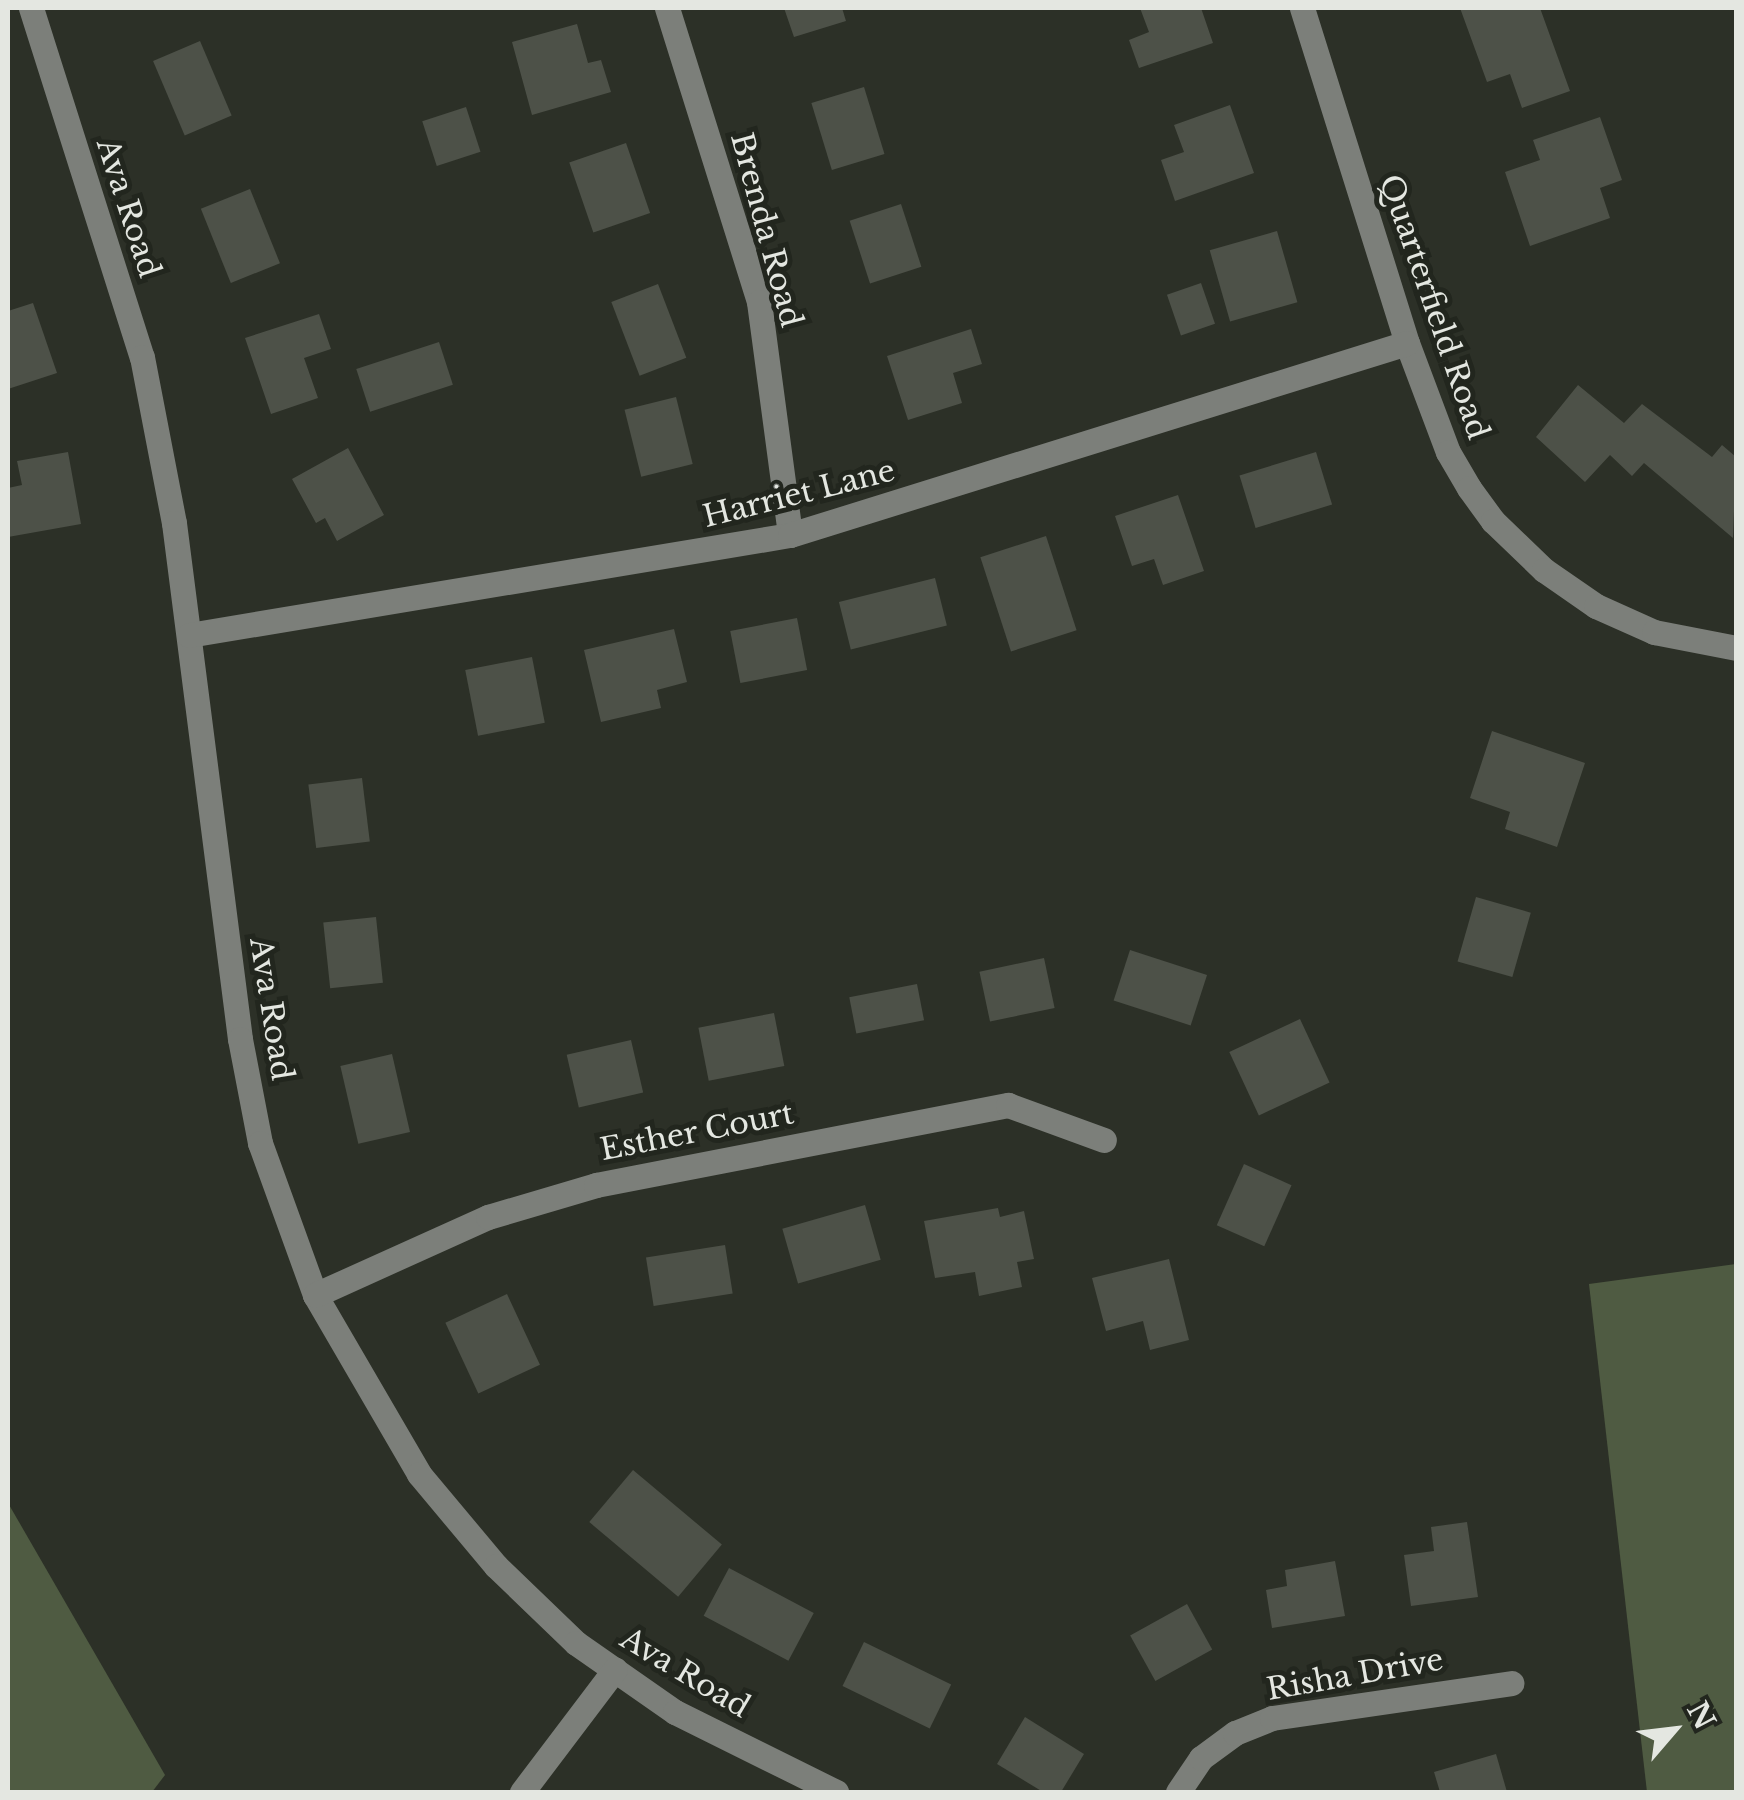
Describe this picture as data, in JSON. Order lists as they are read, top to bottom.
{
  "streets": {
    "street": [
      "Ava Road",
      "Brenda Road",
      "Quarterfield Road",
      "Harriet Lane",
      "Esther Court",
      "Risha Drive"
    ]
  },
  "crossings": [
    ["Ava Road", "Harriet Lane"],
    ["Ava Road", "Esther Court"],
    ["Brenda Road", "Harriet Lane"],
    ["Quarterfield Road", "Harriet Lane"]
  ],
  "north": "top right"
}
